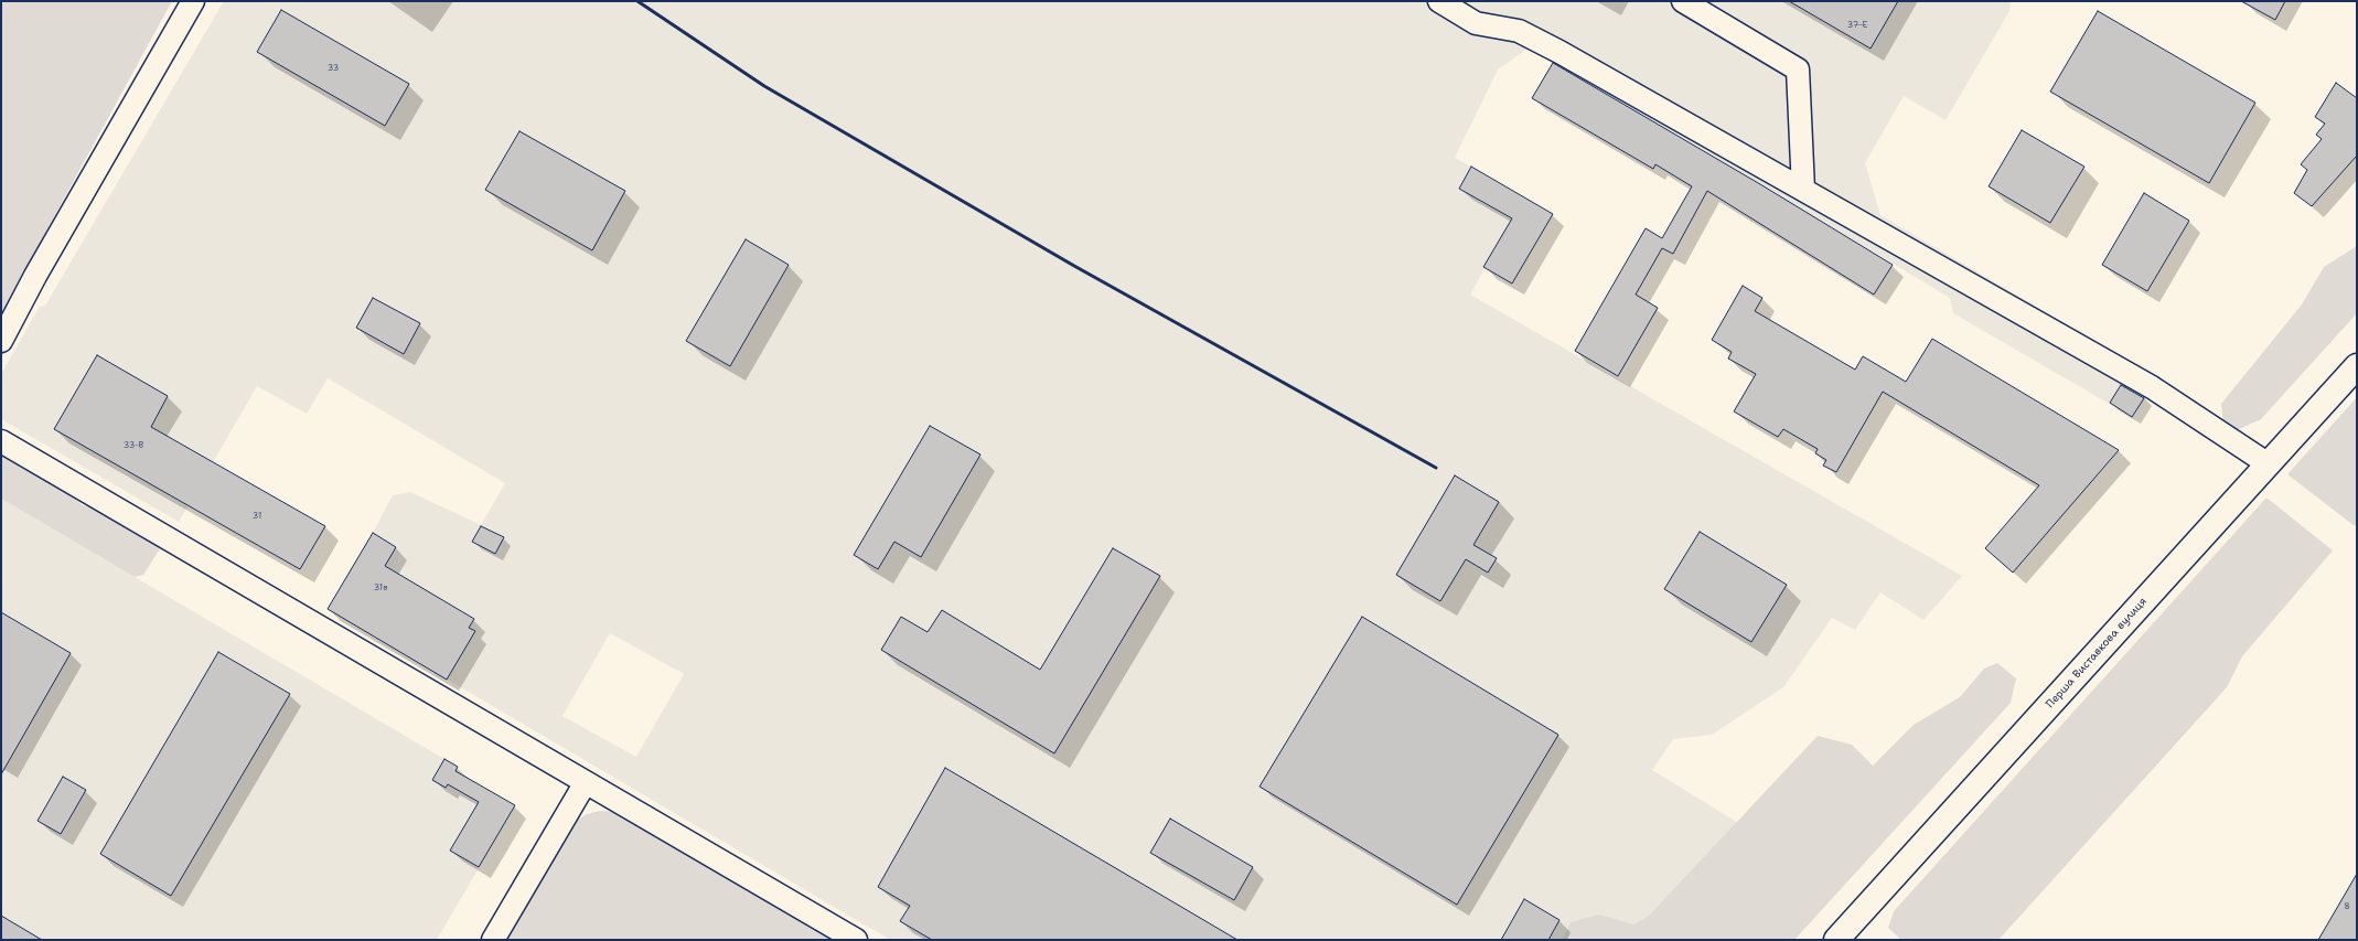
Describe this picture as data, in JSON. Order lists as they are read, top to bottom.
{
  "streets": {
    "main road": ["Перша Виставкова вулиця"]
  },
  "house_numbers": [
    "37-Е",
    "33",
    "33-В",
    "31",
    "31в",
    "8"
  ]
}
